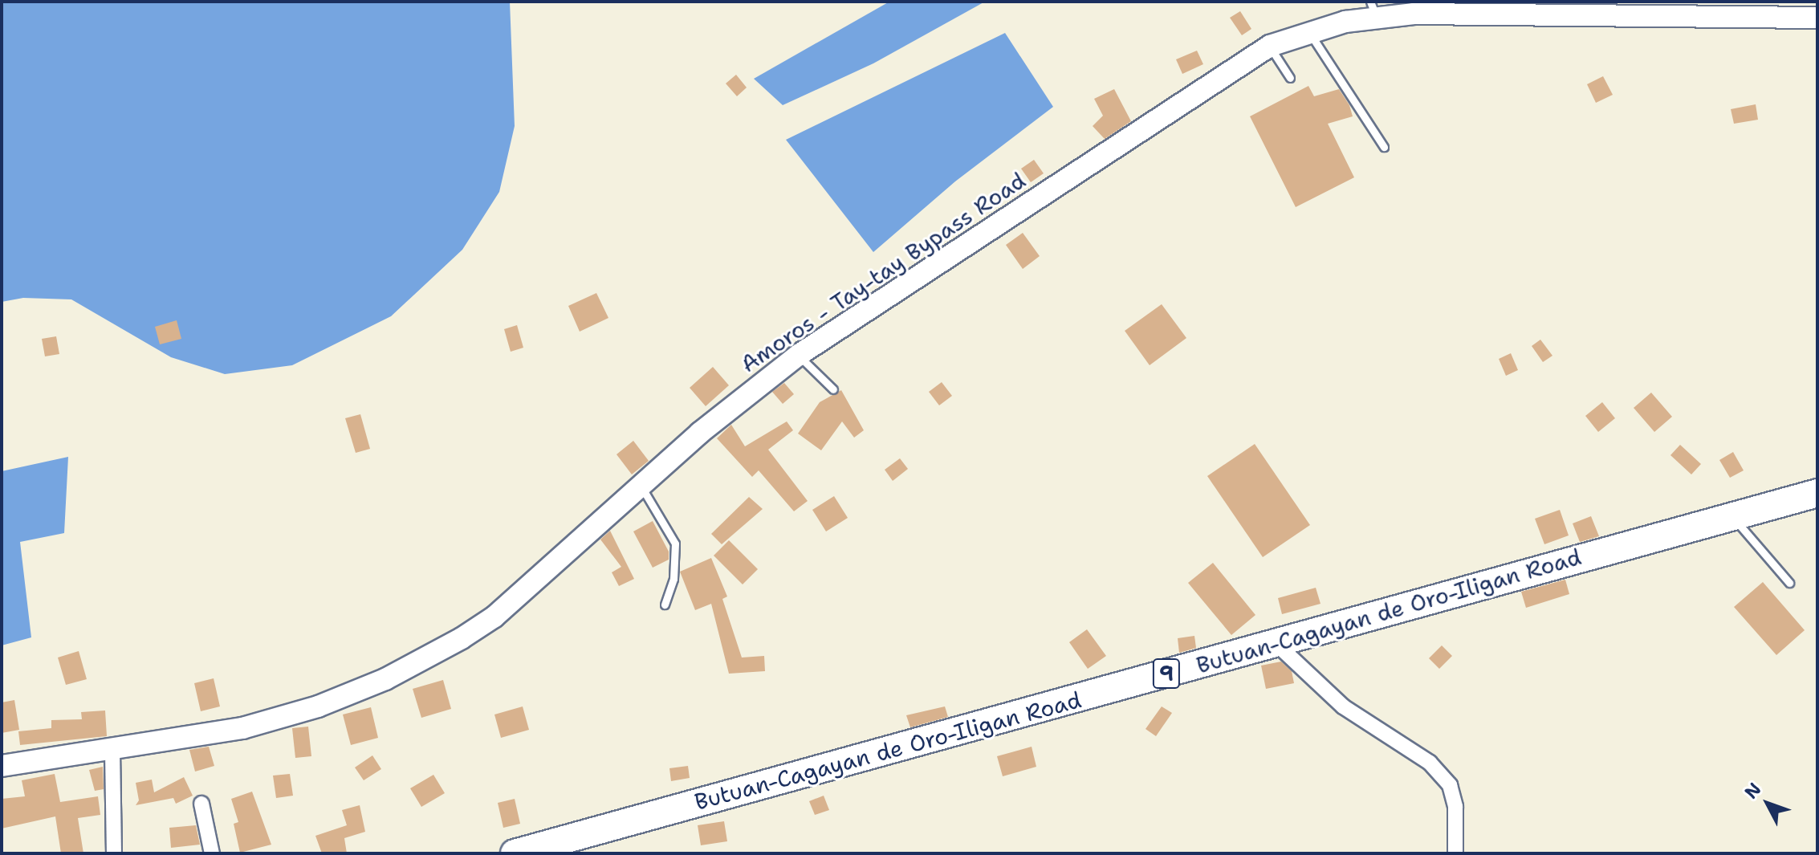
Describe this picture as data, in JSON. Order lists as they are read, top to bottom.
{
  "streets": {
    "highway": ["Butuan-Cagayan de Oro-Iligan Road", "9"],
    "street": ["Amoros - Tay-tay Bypass Road"]
  },
  "north": "top left"
}
